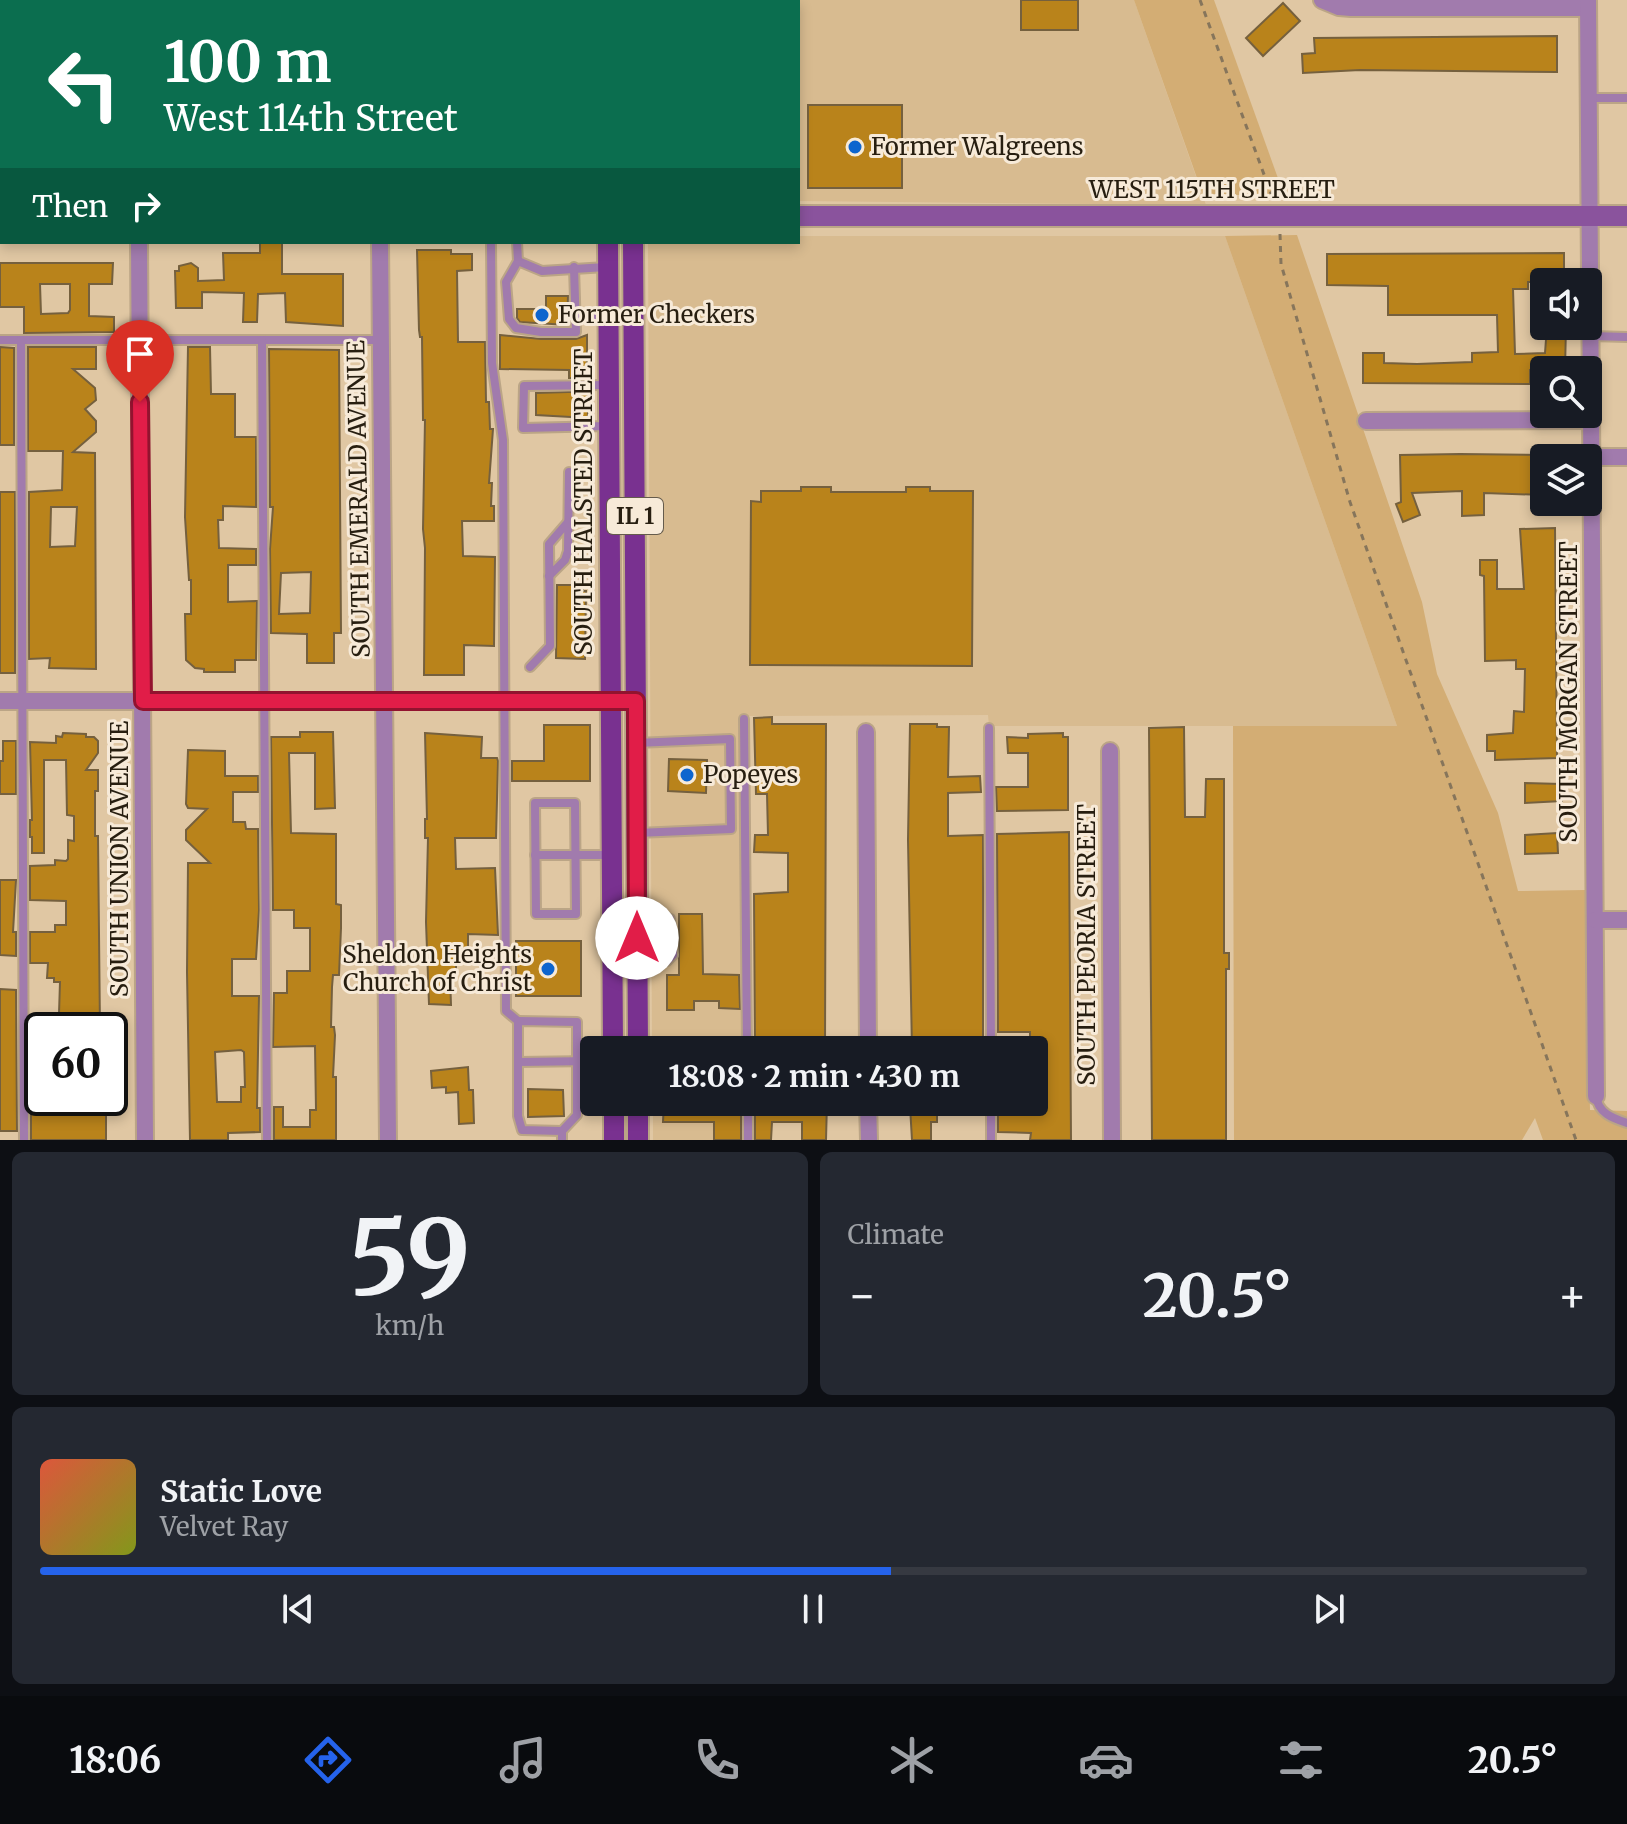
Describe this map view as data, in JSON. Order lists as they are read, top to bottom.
{
  "streets": {
    "main road": ["SOUTH HALSTED STREET", "IL 1"],
    "street": [
      "WEST 115TH STREET",
      "SOUTH EMERALD AVENUE",
      "SOUTH MORGAN STREET",
      "SOUTH UNION AVENUE",
      "SOUTH PEORIA STREET"
    ]
  },
  "crossings": [
    ["WEST 115TH STREET", "SOUTH MORGAN STREET"]
  ],
  "places": [
    "Former Walgreens",
    "Former Checkers",
    "Popeyes",
    "Sheldon Heights Church of Christ"
  ],
  "page": {
    "turn": ["100 m", "West 114th Street"],
    "then": "Then",
    "limit": "60",
    "trip": "18:08 · 2 min · 430 m",
    "tile": [
      ["59", "km/h"],
      "Climate"
    ],
    "heat": ["−", "20.5°", "+"],
    "song": ["Static Love", "Velvet Ray"],
    "tabs": ["18:06", "20.5°"]
  }
}
